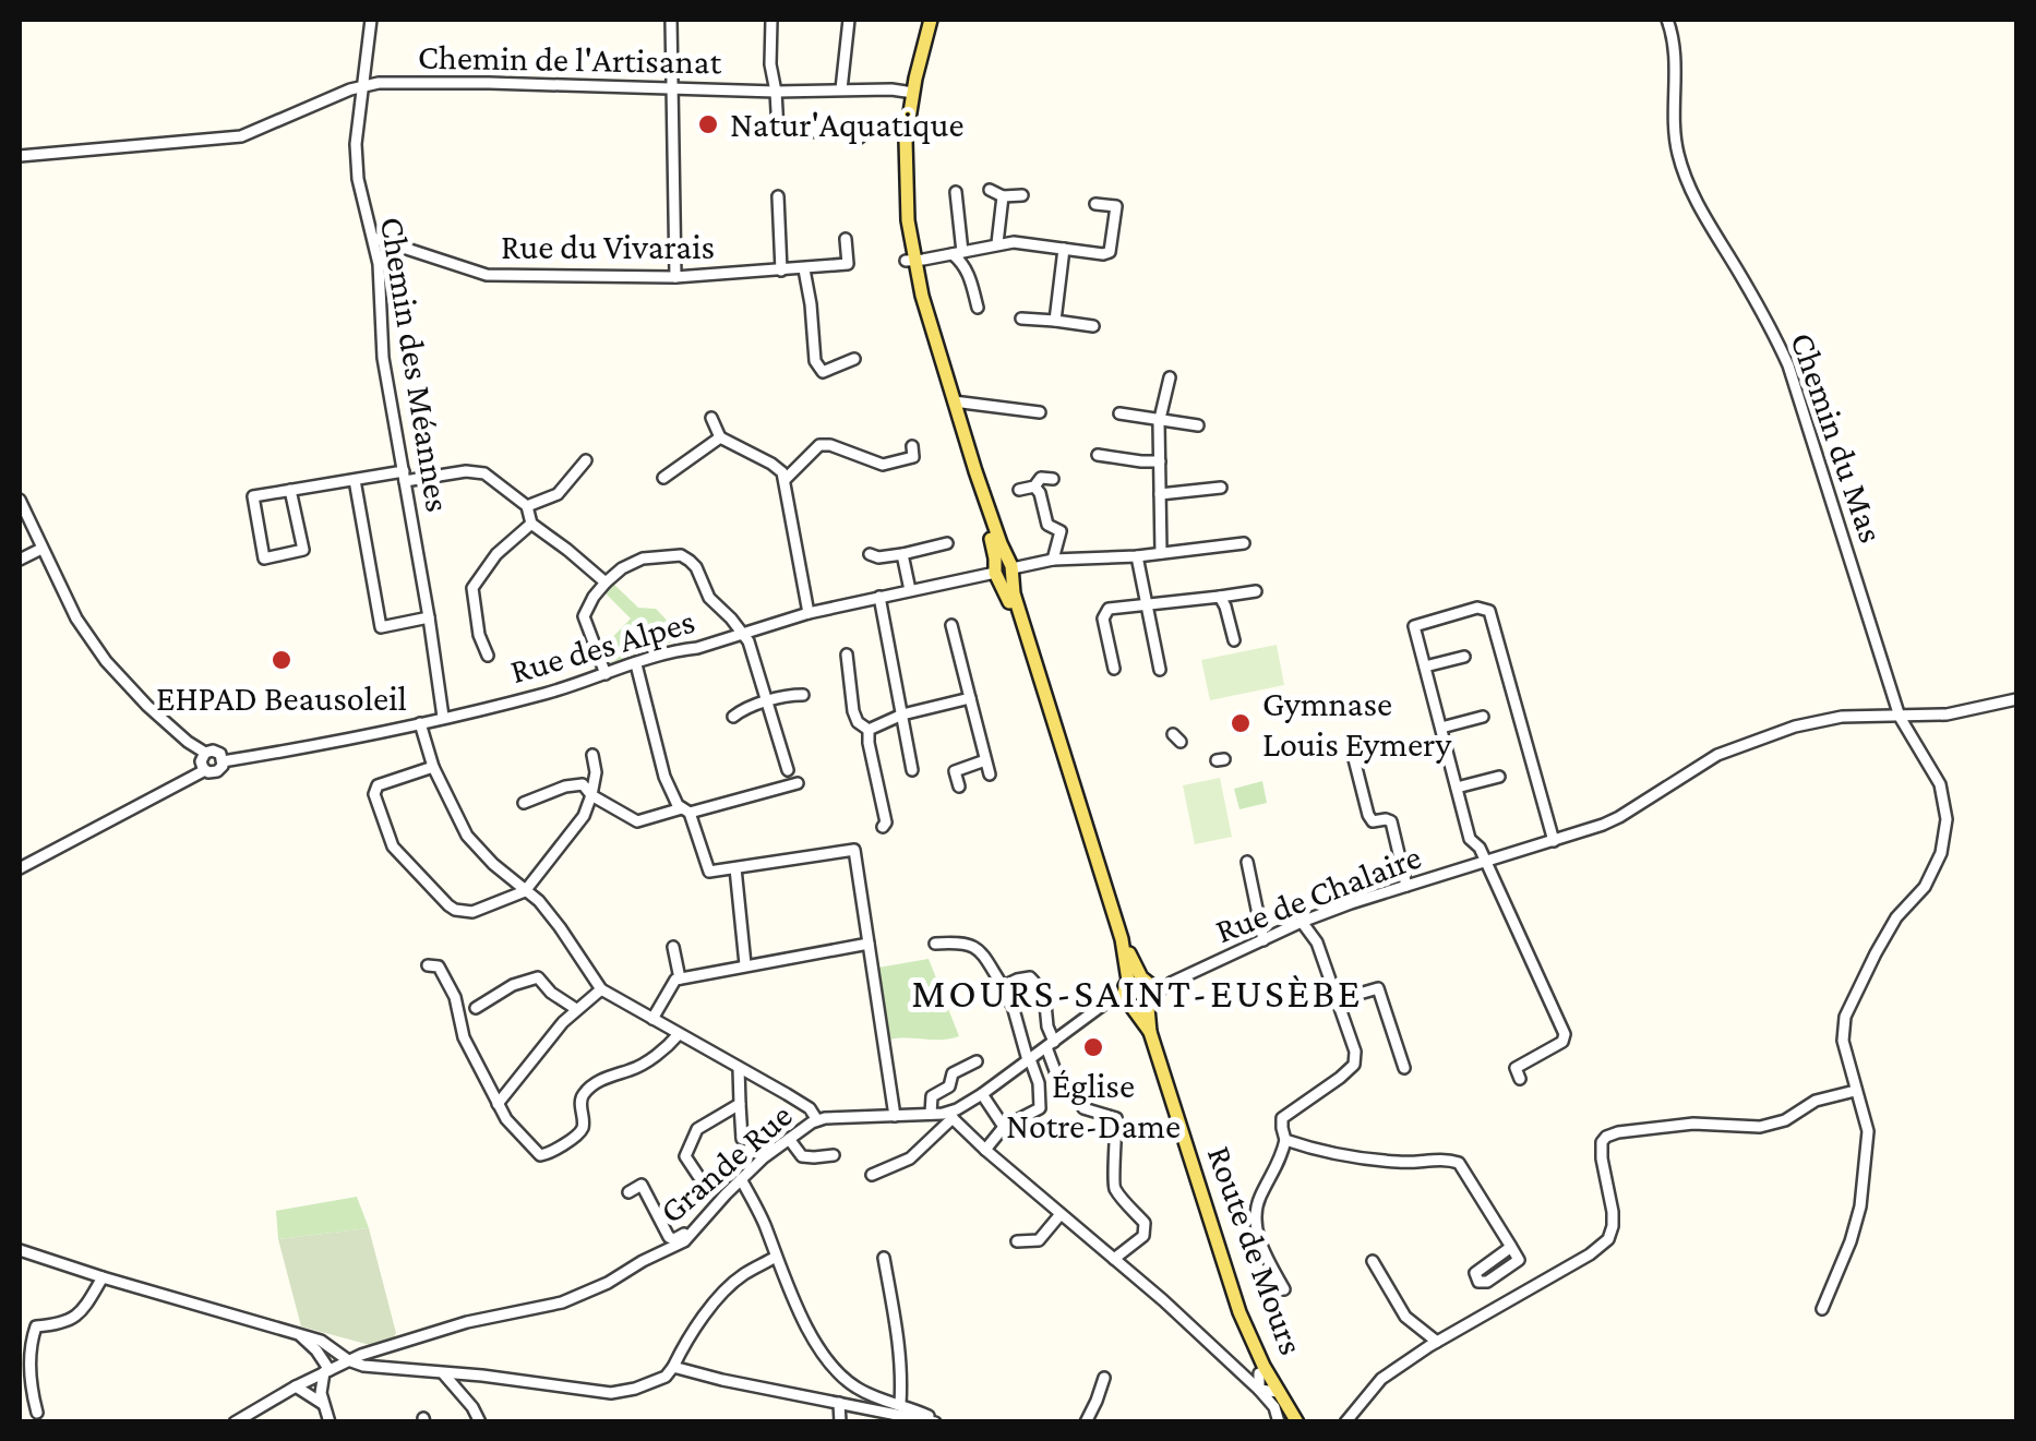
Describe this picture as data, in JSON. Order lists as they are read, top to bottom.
{
  "streets": {
    "main road": ["Route de Mours"],
    "street": [
      "Chemin de l'Artisanat",
      "Rue du Vivarais",
      "Chemin des Méannes",
      "Chemin du Mas",
      "Rue des Alpes",
      "Rue de Chalaire",
      "Grande Rue"
    ]
  },
  "crossings": [
    ["Chemin de l'Artisanat", "Chemin des Méannes"],
    ["Rue du Vivarais", "Chemin des Méannes"],
    ["Chemin des Méannes", "Rue des Alpes"],
    ["Chemin du Mas", "Rue de Chalaire"],
    ["Rue de Chalaire", "Route de Mours"],
    ["Grande Rue", "Route de Mours"]
  ],
  "districts": ["MOURS-SAINT-EUSÈBE"],
  "places": [
    "Natur'Aquatique",
    "EHPAD Beausoleil",
    "Gymnase Louis Eymery",
    "Église Notre-Dame"
  ]
}
